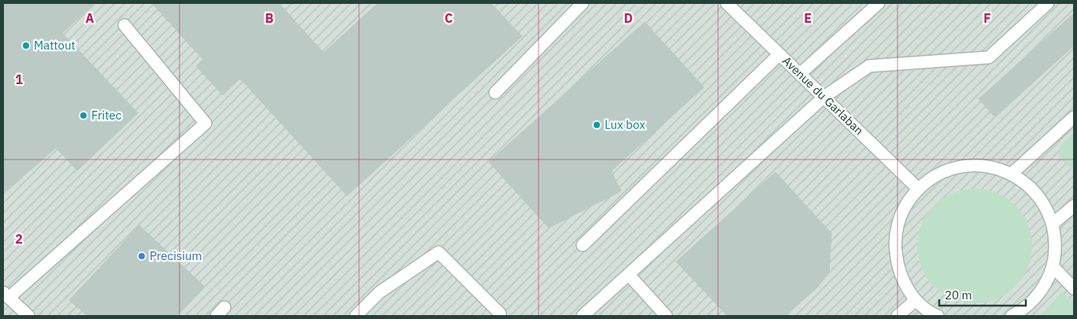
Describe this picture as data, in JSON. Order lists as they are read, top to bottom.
{
  "streets": {
    "street": ["Avenue du Garlaban"]
  },
  "places": [
    "Mattout",
    "Fritec",
    "Lux box",
    "Precisium"
  ],
  "scale_bar": "20 m",
  "grid": {
    "columns": [
      "A",
      "B",
      "C",
      "D",
      "E",
      "F"
    ],
    "rows": ["1", "2"]
  }
}
